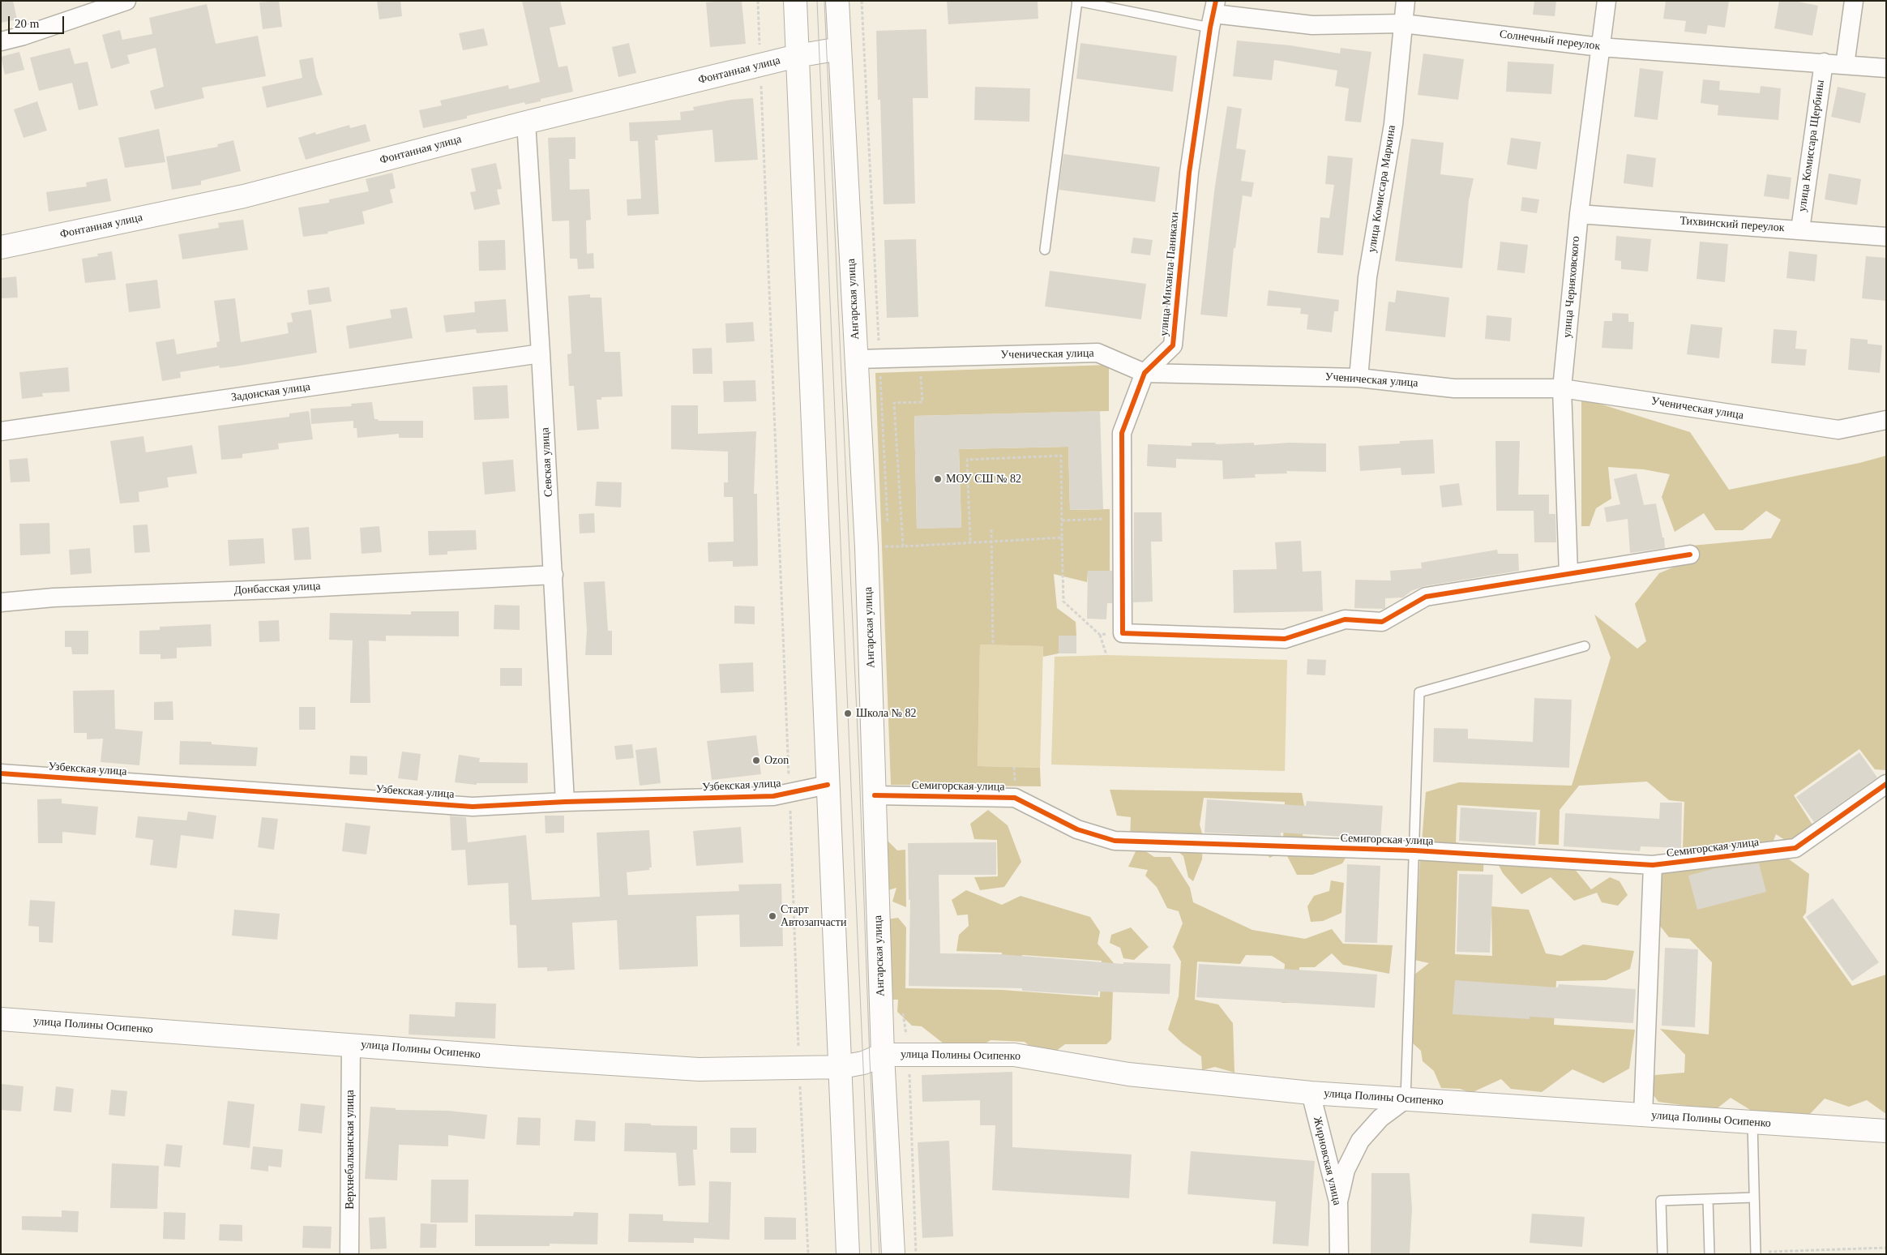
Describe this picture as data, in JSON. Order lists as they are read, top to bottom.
{
  "streets": {
    "main road": ["Фонтанная улица", "Ангарская улица", "улица Полины Осипенко"],
    "street": [
      "Солнечный переулок",
      "улица Комиссара Щербины",
      "улица Комиссара Маркина",
      "Тихвинский переулок",
      "улица Михаила Паникахи",
      "улица Черняховского",
      "Ученическая улица",
      "Задонская улица",
      "Севская улица",
      "Донбасская улица",
      "Узбекская улица",
      "Семигорская улица",
      "Верхнебалканская улица",
      "Жирновская улица"
    ]
  },
  "crossings": [
    ["Солнечный переулок", "улица Комиссара Щербины"],
    ["Солнечный переулок", "улица Комиссара Маркина"],
    ["Солнечный переулок", "улица Михаила Паникахи"],
    ["Солнечный переулок", "улица Черняховского"],
    ["Фонтанная улица", "Ангарская улица"],
    ["Фонтанная улица", "Севская улица"],
    ["улица Комиссара Щербины", "Тихвинский переулок"],
    ["улица Комиссара Маркина", "Ученическая улица"],
    ["Тихвинский переулок", "улица Черняховского"],
    ["улица Михаила Паникахи", "Ученическая улица"],
    ["улица Черняховского", "Ученическая улица"],
    ["Ангарская улица", "Ученическая улица"],
    ["Ангарская улица", "Семигорская улица"],
    ["Ангарская улица", "улица Полины Осипенко"],
    ["Задонская улица", "Севская улица"],
    ["Севская улица", "Донбасская улица"],
    ["Севская улица", "Узбекская улица"],
    ["улица Полины Осипенко", "Верхнебалканская улица"],
    ["улица Полины Осипенко", "Жирновская улица"]
  ],
  "places": [
    "МОУ СШ № 82",
    "Школа № 82",
    "Ozon",
    "Старт Автозапчасти"
  ],
  "scale_bar": "20 m"
}
